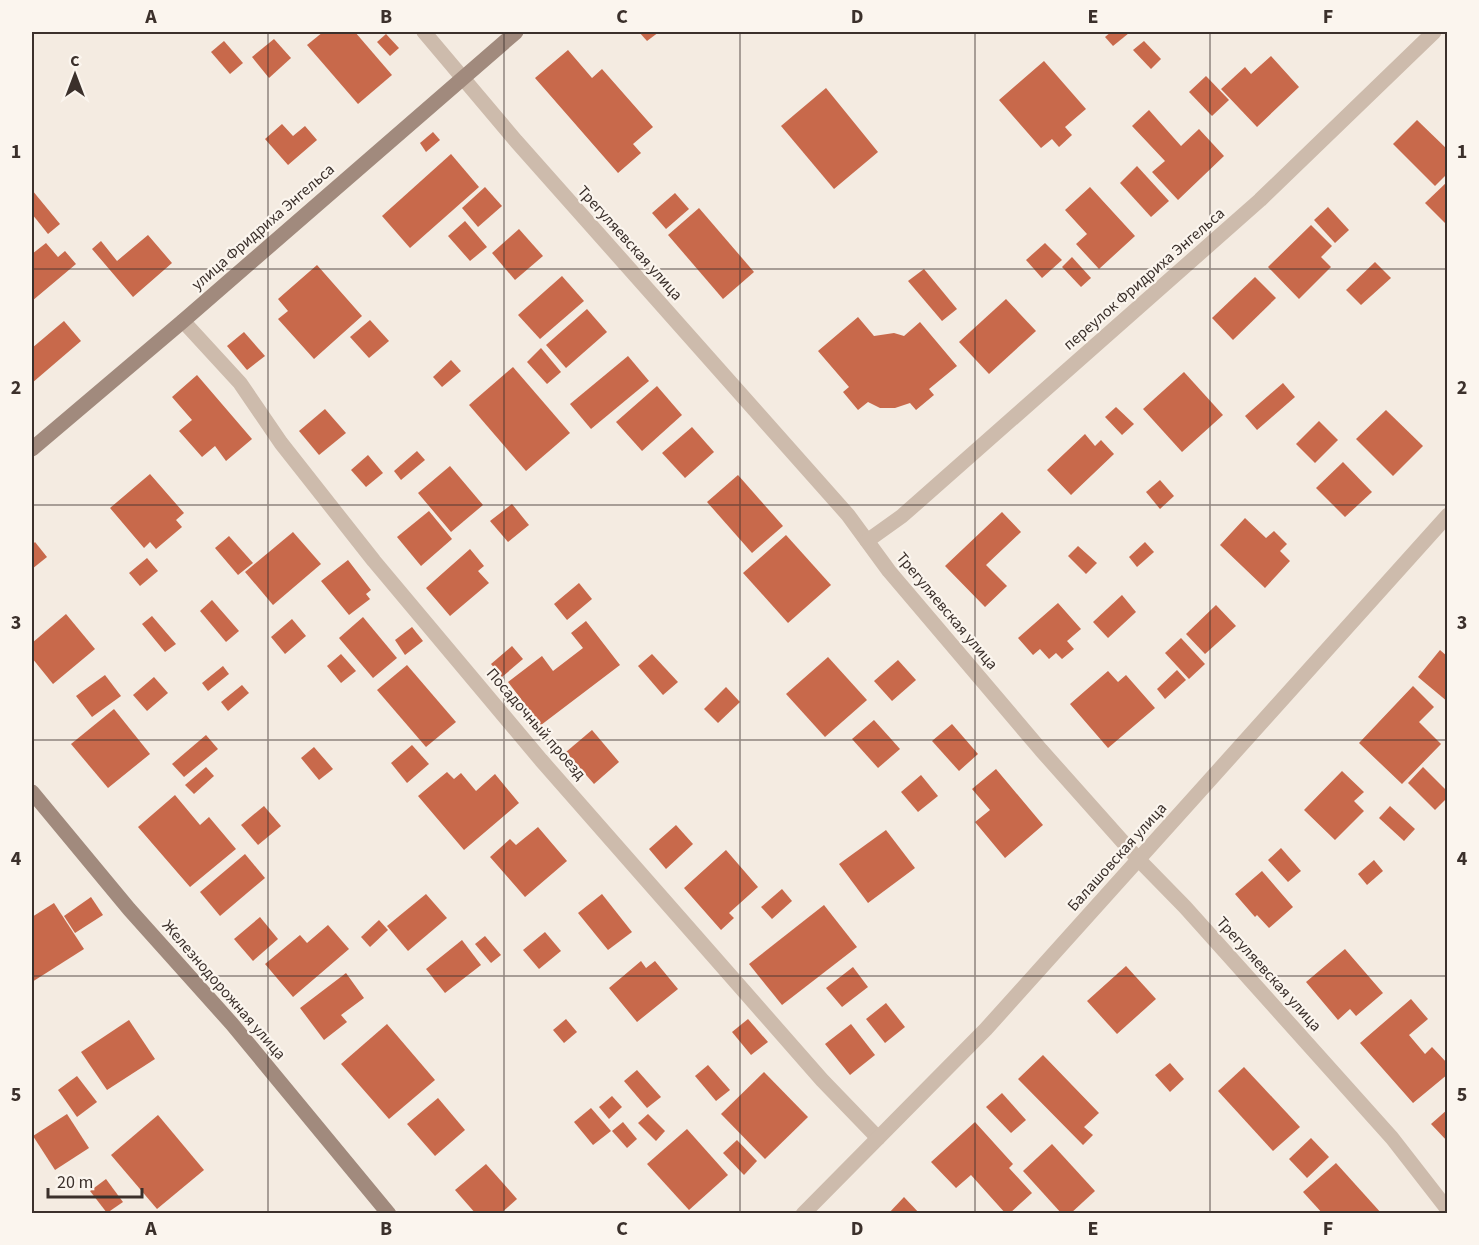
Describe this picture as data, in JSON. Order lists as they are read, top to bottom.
{
  "streets": {
    "street": [
      "улица Фридриха Энгельса",
      "Трегуляевская улица",
      "переулок Фридриха Энгельса",
      "Посадочный проезд",
      "Балашовская улица",
      "Железнодорожная улица"
    ]
  },
  "crossings": [
    ["улица Фридриха Энгельса", "Трегуляевская улица"],
    ["улица Фридриха Энгельса", "Посадочный проезд"],
    ["Трегуляевская улица", "переулок Фридриха Энгельса"],
    ["Трегуляевская улица", "Балашовская улица"],
    ["Посадочный проезд", "Балашовская улица"]
  ],
  "scale_bar": "20 m",
  "north": "top",
  "grid": {
    "columns": [
      "A",
      "B",
      "C",
      "D",
      "E",
      "F"
    ],
    "rows": [
      "1",
      "2",
      "3",
      "4",
      "5"
    ]
  }
}
